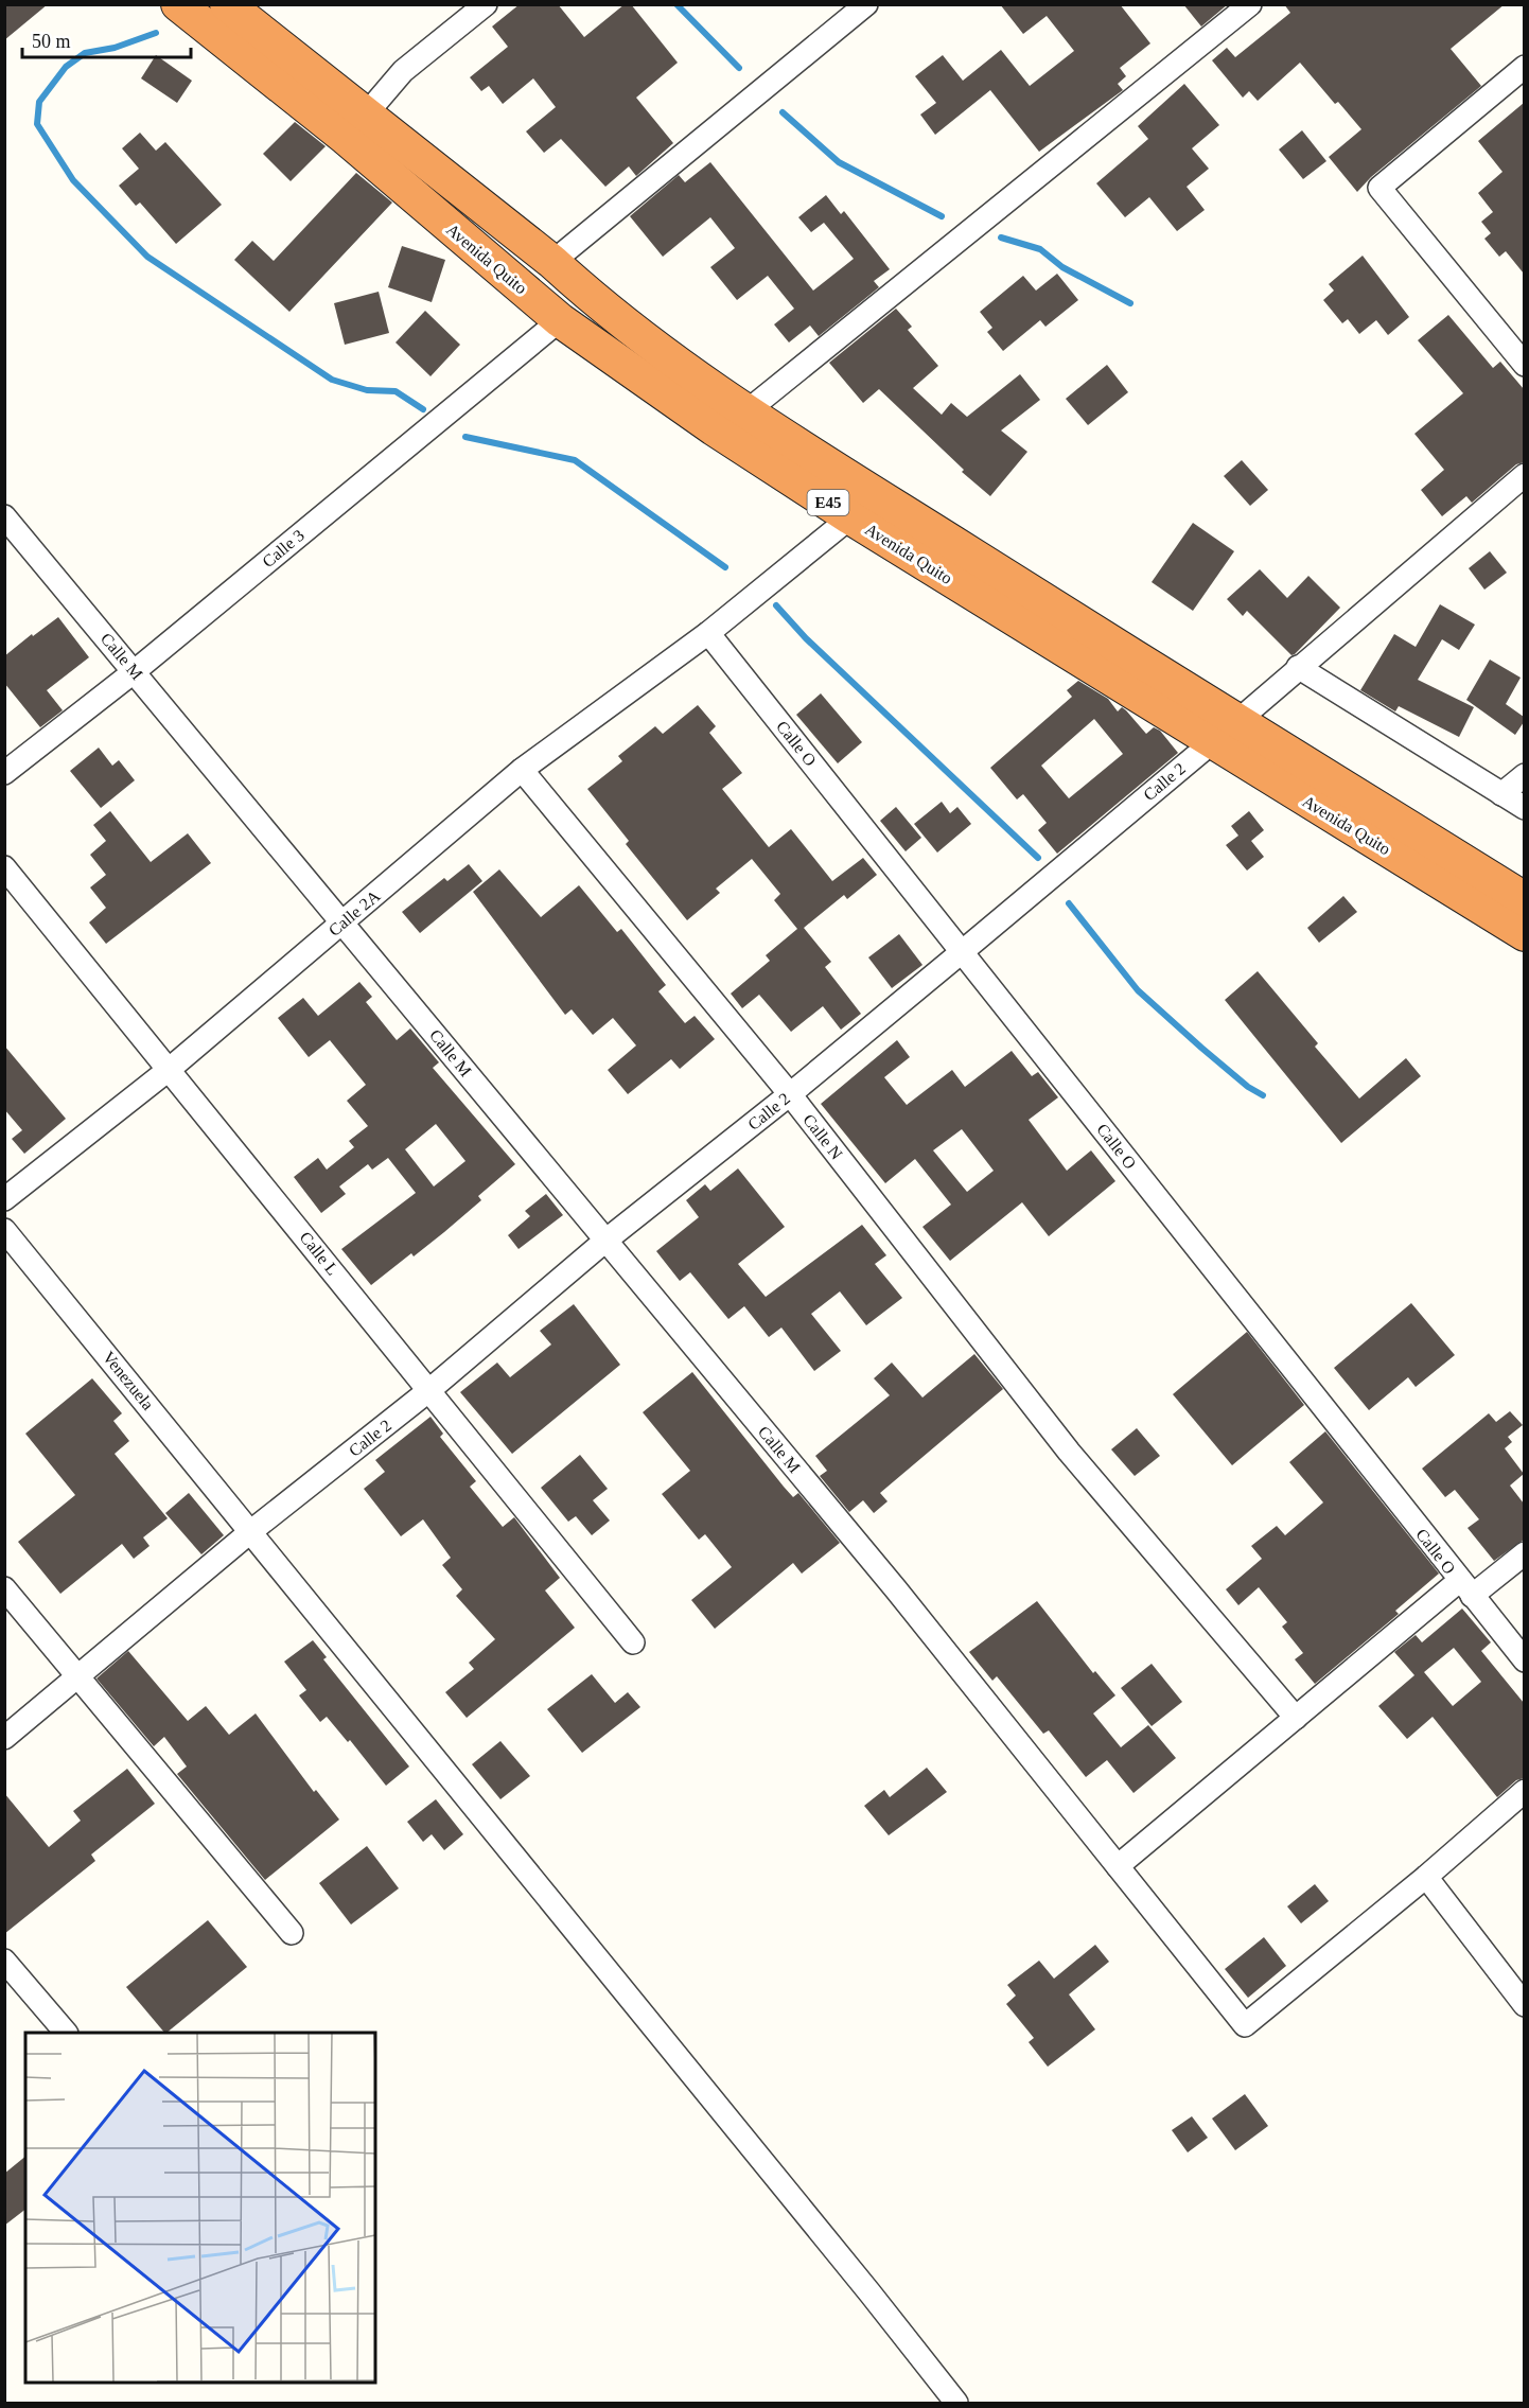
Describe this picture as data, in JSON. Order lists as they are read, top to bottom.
{
  "streets": {
    "highway": ["Avenida Quito", "E45"],
    "street": [
      "Calle 3",
      "Calle M",
      "Calle O",
      "Calle 2",
      "Calle 2A",
      "Calle N",
      "Calle L",
      "Venezuela"
    ]
  },
  "crossings": [
    ["Avenida Quito", "Calle 3"],
    ["Avenida Quito", "Calle 2"],
    ["Avenida Quito", "Calle 2A"],
    ["Calle 3", "Calle M"],
    ["Calle M", "Calle 2"],
    ["Calle M", "Calle 2A"],
    ["Calle O", "Calle 2"],
    ["Calle O", "Calle 2A"],
    ["Calle 2", "Calle N"],
    ["Calle 2", "Calle L"],
    ["Calle 2", "Venezuela"],
    ["Calle 2A", "Calle N"],
    ["Calle 2A", "Calle L"]
  ],
  "scale_bar": "50 m"
}
